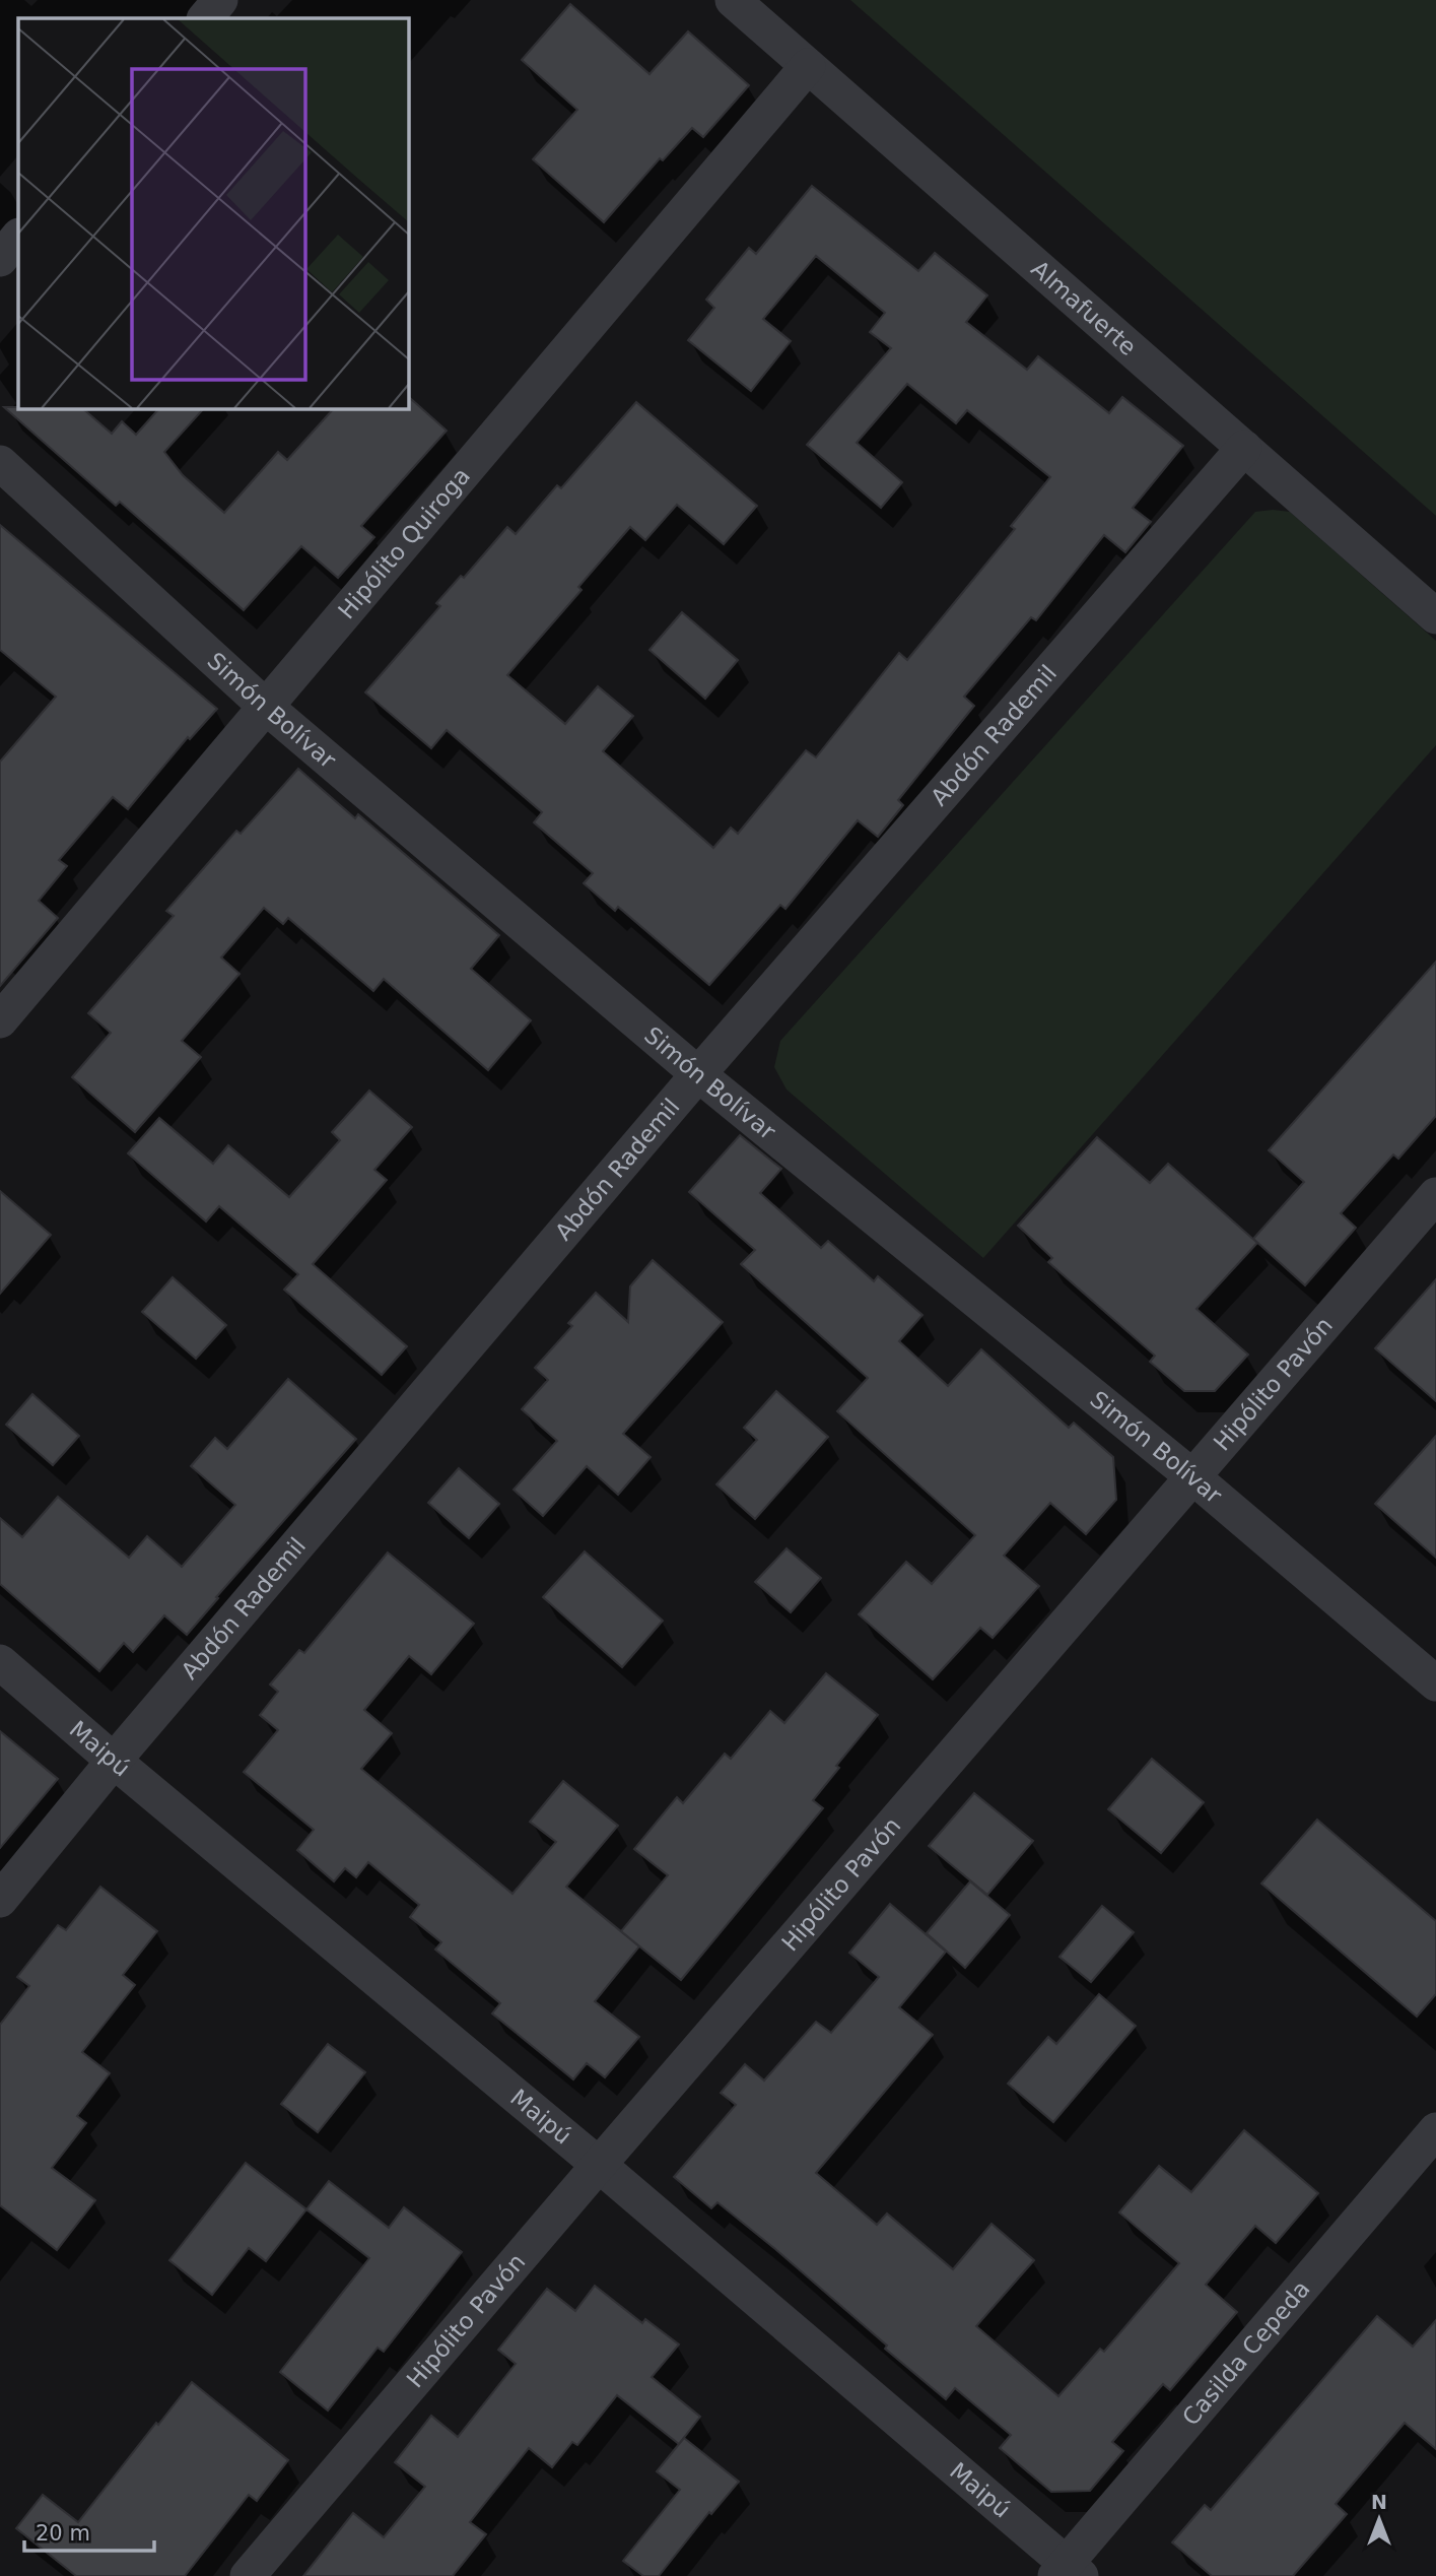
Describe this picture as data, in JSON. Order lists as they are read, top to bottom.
{
  "streets": {
    "street": [
      "Almafuerte",
      "Hipólito Quiroga",
      "Simón Bolívar",
      "Abdón Rademil",
      "Hipólito Pavón",
      "Maipú",
      "Casilda Cepeda"
    ]
  },
  "crossings": [
    ["Almafuerte", "Hipólito Quiroga"],
    ["Almafuerte", "Abdón Rademil"],
    ["Hipólito Quiroga", "Simón Bolívar"],
    ["Simón Bolívar", "Abdón Rademil"],
    ["Simón Bolívar", "Hipólito Pavón"],
    ["Abdón Rademil", "Maipú"],
    ["Hipólito Pavón", "Maipú"],
    ["Maipú", "Casilda Cepeda"]
  ],
  "scale_bar": "20 m",
  "north": "top"
}
